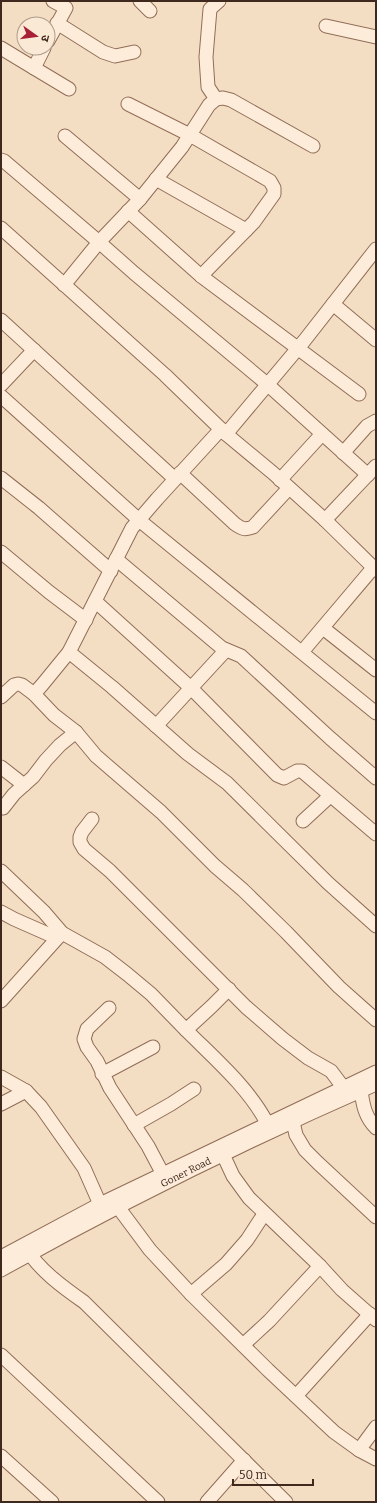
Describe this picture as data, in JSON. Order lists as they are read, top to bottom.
{
  "streets": {
    "street": ["Goner Road"]
  },
  "scale_bar": "50 m",
  "north": "right"
}
